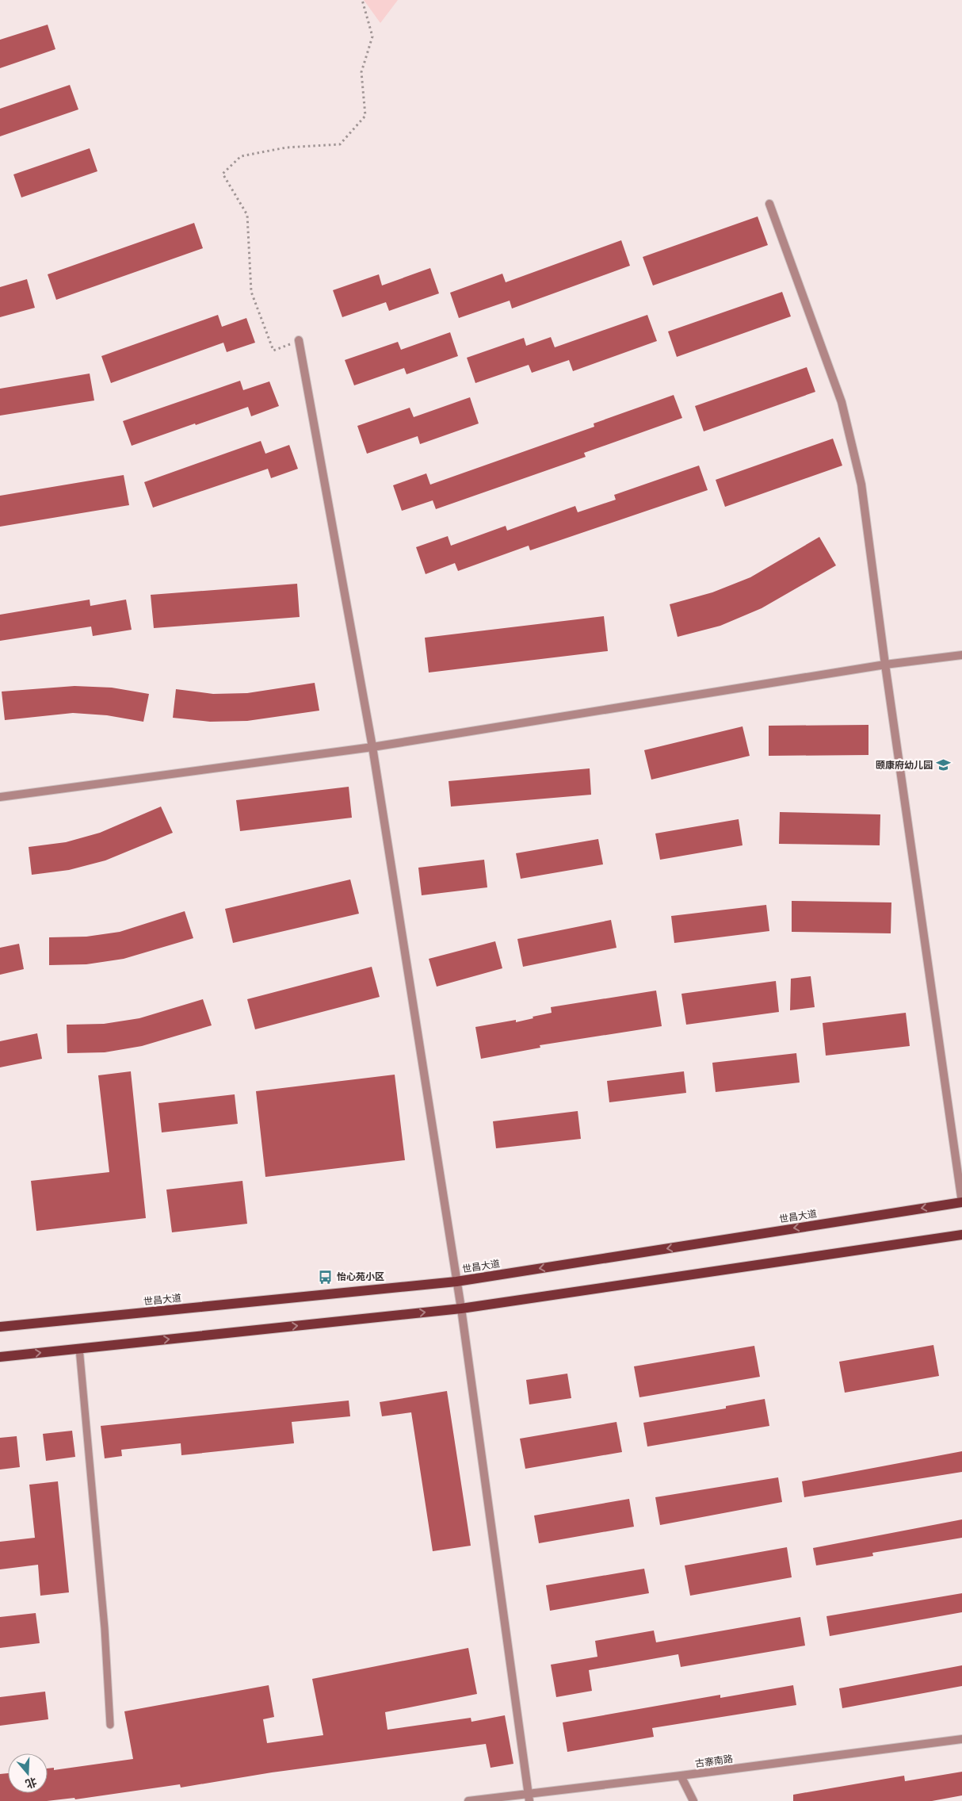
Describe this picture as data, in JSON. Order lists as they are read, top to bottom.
{
  "streets": {
    "main road": ["世昌大道"],
    "street": ["古寨南路"]
  },
  "places": {
    "school or university": ["颐康府幼儿园"],
    "bus stop": ["怡心苑小区"]
  },
  "north": "bottom"
}
